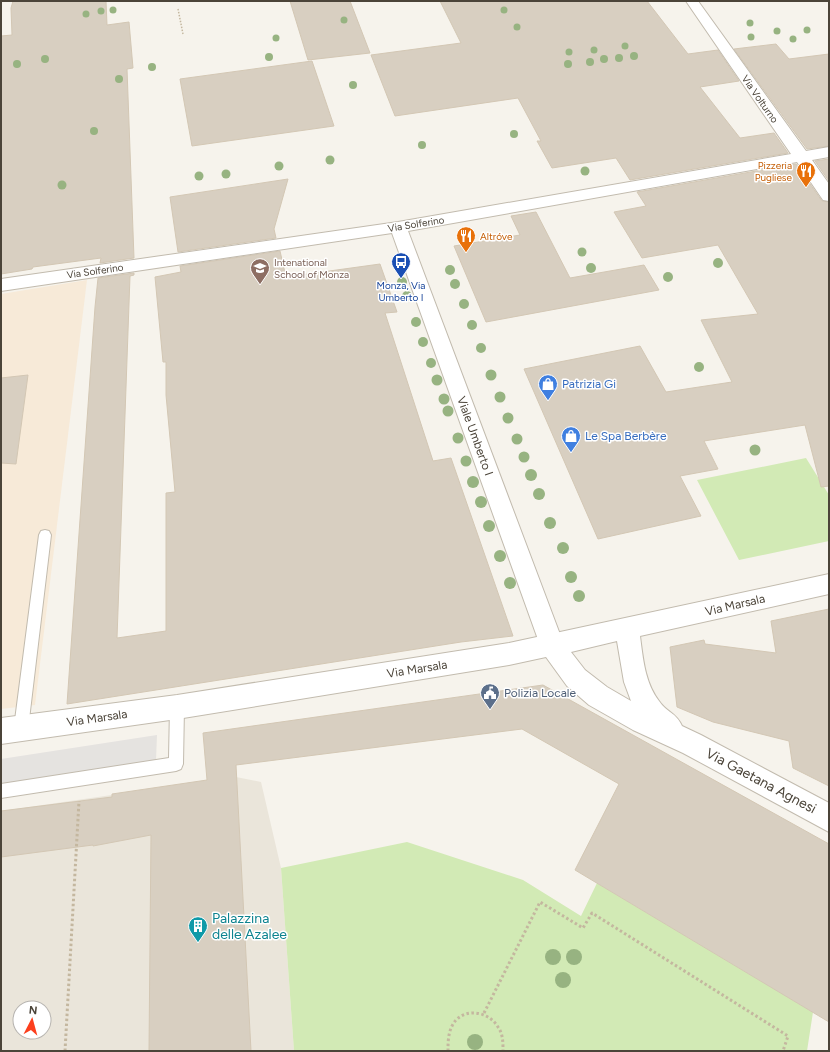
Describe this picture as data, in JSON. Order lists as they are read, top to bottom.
{
  "streets": {
    "street": [
      "Via Volturno",
      "Via Solferino",
      "Viale Umberto I",
      "Via Marsala",
      "Via Gaetana Agnesi"
    ]
  },
  "crossings": [
    ["Via Volturno", "Via Solferino"],
    ["Via Solferino", "Viale Umberto I"],
    ["Viale Umberto I", "Via Marsala"],
    ["Viale Umberto I", "Via Gaetana Agnesi"],
    ["Via Marsala", "Via Gaetana Agnesi"]
  ],
  "places": {
    "restaurant": ["Pizzeria Pugliese", "Altróve"],
    "bus stop": ["Monza, Via Umberto I"],
    "school or university": ["Intenational School of Monza"],
    "shop": ["Patrizia Gi", "Le Spa Berbère"],
    "public building": ["Polizia Locale"],
    "building": ["Palazzina delle Azalee"]
  },
  "north": "top"
}
